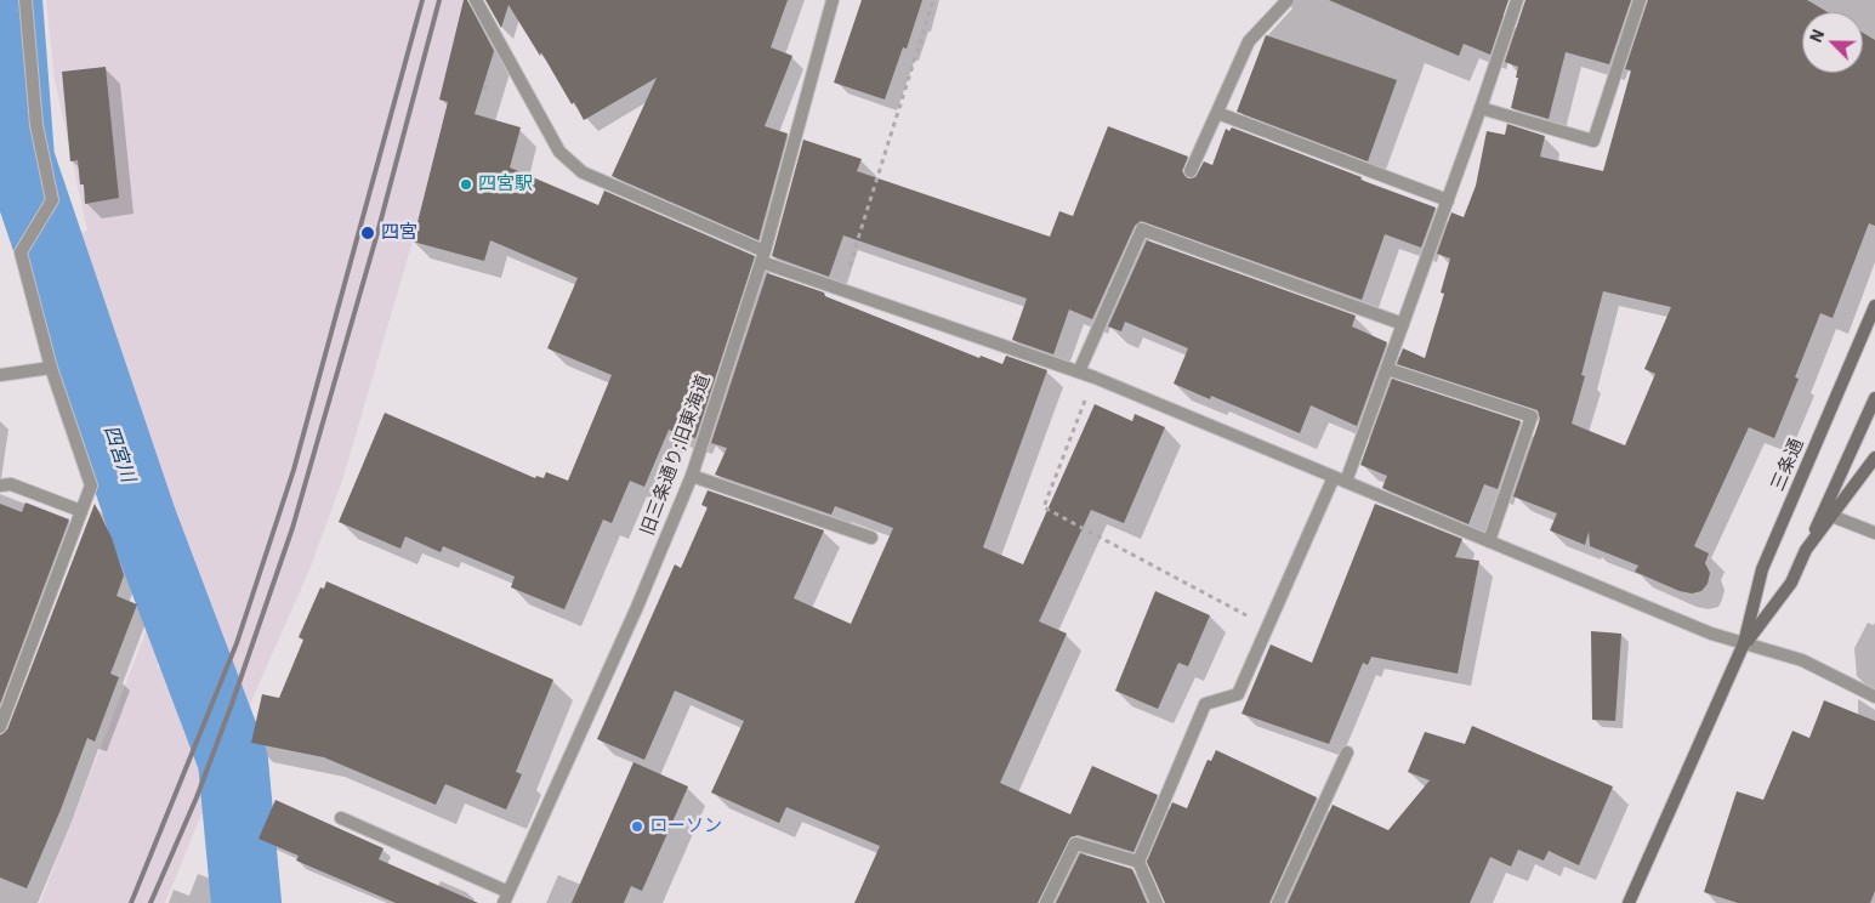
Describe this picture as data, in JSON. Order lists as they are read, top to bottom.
{
  "streets": {
    "main road": ["三条通"],
    "street": ["旧三条通り;旧東海道"]
  },
  "water": ["四宮川"],
  "places": ["四宮駅", "四宮", "ローソン"],
  "north": "top left"
}
